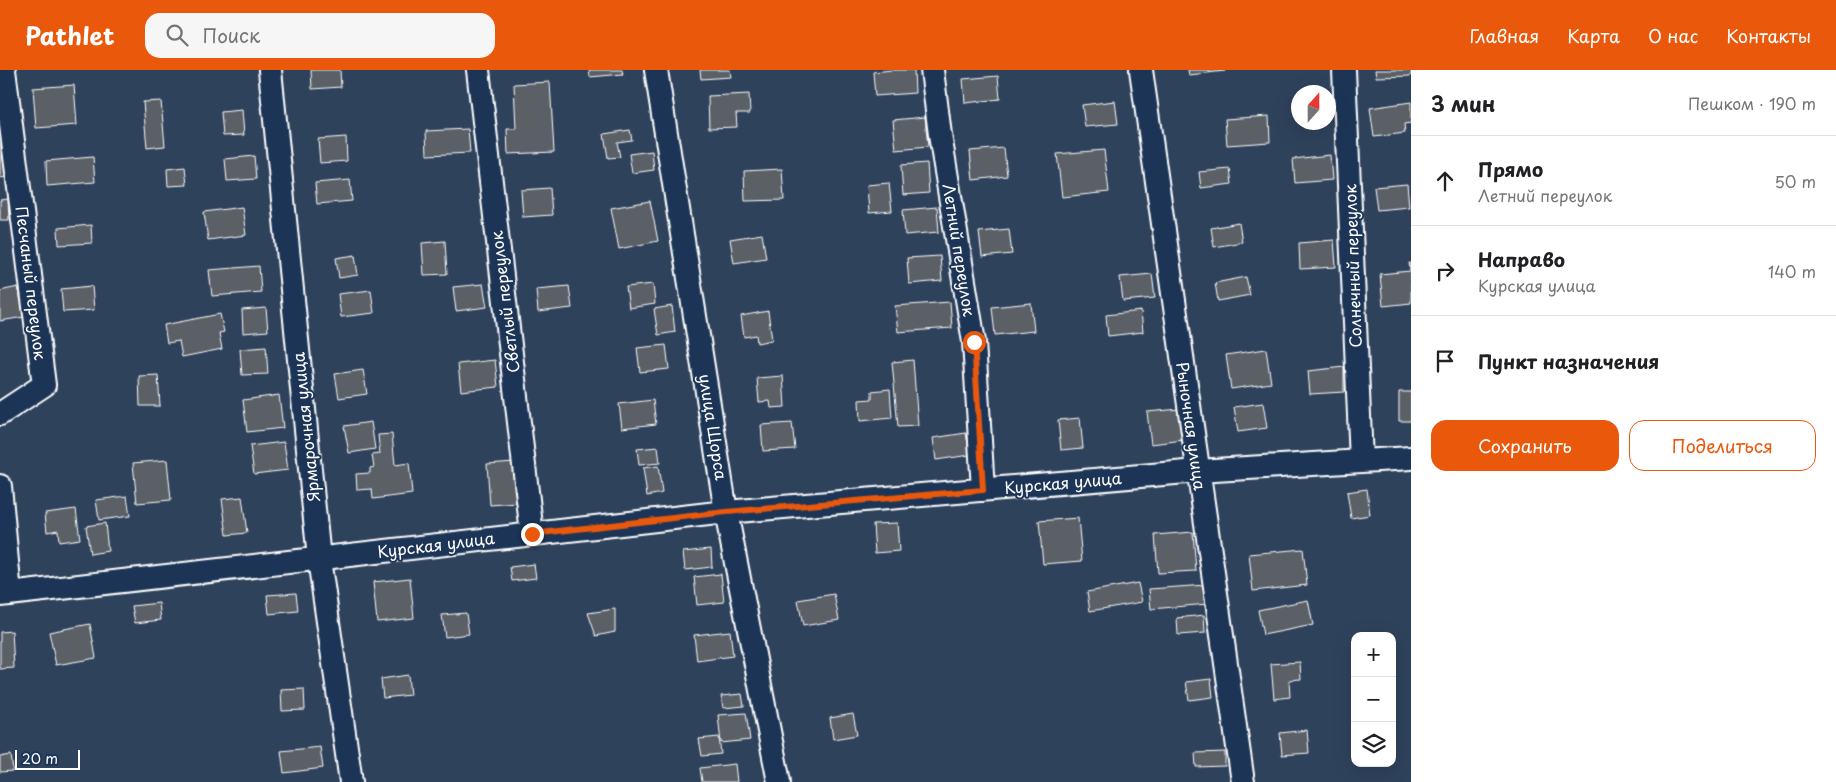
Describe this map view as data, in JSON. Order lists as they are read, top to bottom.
{
  "streets": {
    "street": [
      "Летний переулок",
      "Солнечный переулок",
      "Песчаный переулок",
      "Светлый переулок",
      "Рыночная улица",
      "Ярмарочная улица",
      "улица Щорса",
      "Курская улица"
    ]
  },
  "crossings": [
    ["Летний переулок", "Курская улица"],
    ["Солнечный переулок", "Курская улица"],
    ["Светлый переулок", "Курская улица"],
    ["Рыночная улица", "Курская улица"],
    ["Ярмарочная улица", "Курская улица"],
    ["улица Щорса", "Курская улица"]
  ],
  "scale_bar": "20 m",
  "north": "top",
  "page": {
    "header": "Pathlet",
    "search": "Поиск",
    "nav": [
      "Главная",
      "Карта",
      "О нас",
      "Контакты"
    ],
    "heading": ["3 мин", "Пешком · 190 m"],
    "list": [
      ["Прямо", "Летний переулок", "50 m"],
      ["Направо", "Курская улица", "140 m"],
      "Пункт назначения"
    ],
    "buttons": ["Сохранить", "Поделиться"],
    "map_buttons": ["+", "−"],
    "scale": "20 m"
  }
}
